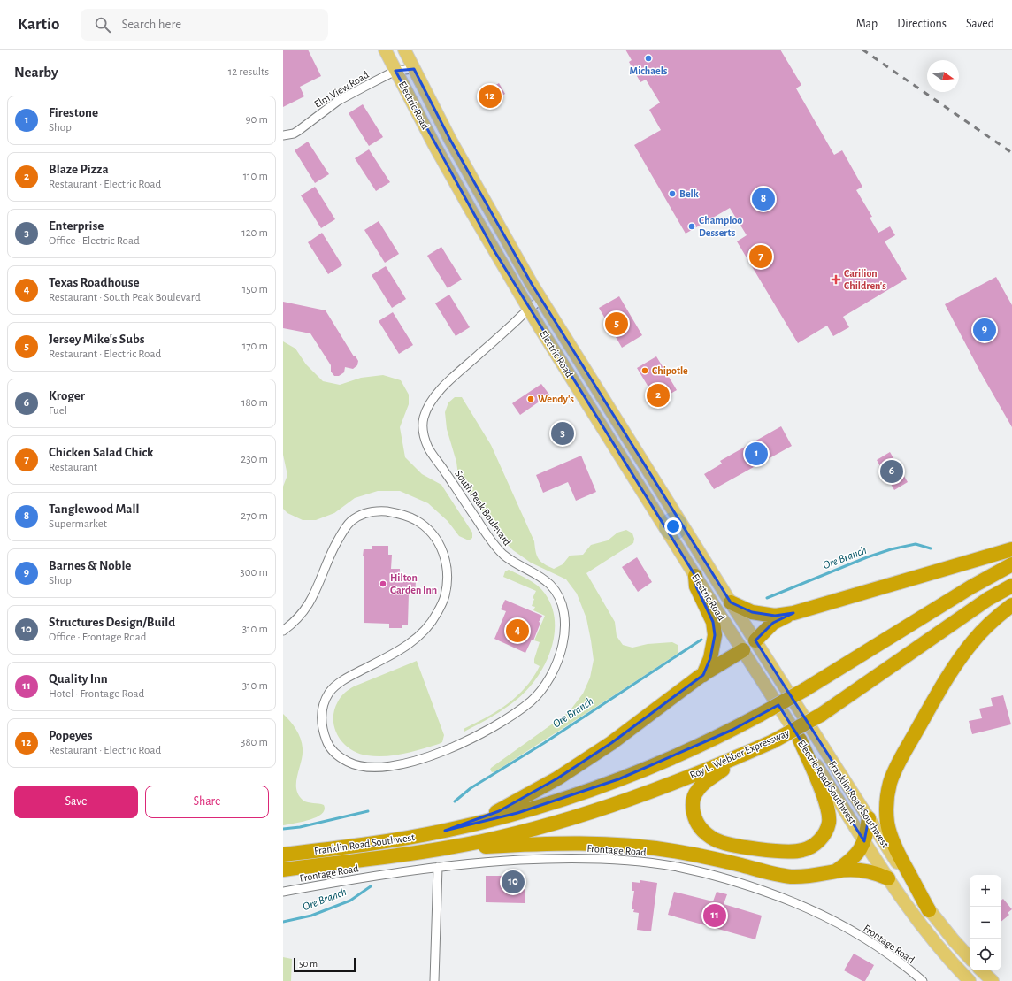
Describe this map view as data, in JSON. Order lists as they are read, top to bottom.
{
  "streets": {
    "highway": ["Roy L. Webber Expressway", "Franklin Road Southwest"],
    "main road": ["Electric Road", "Electric Road Southwest"],
    "street": ["Elm View Road", "South Peak Boulevard", "Frontage Road"]
  },
  "crossings": [
    ["Elm View Road", "Electric Road"],
    ["Electric Road", "South Peak Boulevard"],
    ["Electric Road", "Electric Road Southwest"],
    ["Roy L. Webber Expressway", "Franklin Road Southwest"]
  ],
  "water": ["Ore Branch"],
  "places": {
    "other": [
      "Michaels",
      "Belk",
      "Champloo Desserts",
      "Chipotle",
      "Wendy's",
      "Hilton Garden Inn"
    ],
    "health": ["Carilion Children's"]
  },
  "scale_bar": "50 m",
  "north": "right",
  "page": {
    "header": "Kartio",
    "search": "Search here",
    "nav": ["Map", "Directions", "Saved"],
    "heading": ["Nearby", "12 results"],
    "pins": [
      "12",
      "8",
      "7",
      "5",
      "9",
      "2",
      "3",
      "1",
      "6",
      "4",
      "10",
      "11"
    ],
    "list": [
      {
        "mark": "1",
        "name": "Firestone",
        "note": "Shop",
        "value": "90 m"
      },
      {
        "mark": "2",
        "name": "Blaze Pizza",
        "note": "Restaurant · Electric Road",
        "value": "110 m"
      },
      {
        "mark": "3",
        "name": "Enterprise",
        "note": "Office · Electric Road",
        "value": "120 m"
      },
      {
        "mark": "4",
        "name": "Texas Roadhouse",
        "note": "Restaurant · South Peak Boulevard",
        "value": "150 m"
      },
      {
        "mark": "5",
        "name": "Jersey Mike's Subs",
        "note": "Restaurant · Electric Road",
        "value": "170 m"
      },
      {
        "mark": "6",
        "name": "Kroger",
        "note": "Fuel",
        "value": "180 m"
      },
      {
        "mark": "7",
        "name": "Chicken Salad Chick",
        "note": "Restaurant",
        "value": "230 m"
      },
      {
        "mark": "8",
        "name": "Tanglewood Mall",
        "note": "Supermarket",
        "value": "270 m"
      },
      {
        "mark": "9",
        "name": "Barnes & Noble",
        "note": "Shop",
        "value": "300 m"
      },
      {
        "mark": "10",
        "name": "Structures Design/Build",
        "note": "Office · Frontage Road",
        "value": "310 m"
      },
      {
        "mark": "11",
        "name": "Quality Inn",
        "note": "Hotel · Frontage Road",
        "value": "310 m"
      },
      {
        "mark": "12",
        "name": "Popeyes",
        "note": "Restaurant · Electric Road",
        "value": "380 m"
      }
    ],
    "buttons": ["Save", "Share"],
    "map_buttons": ["+", "−"],
    "scale": "50 m"
  }
}
